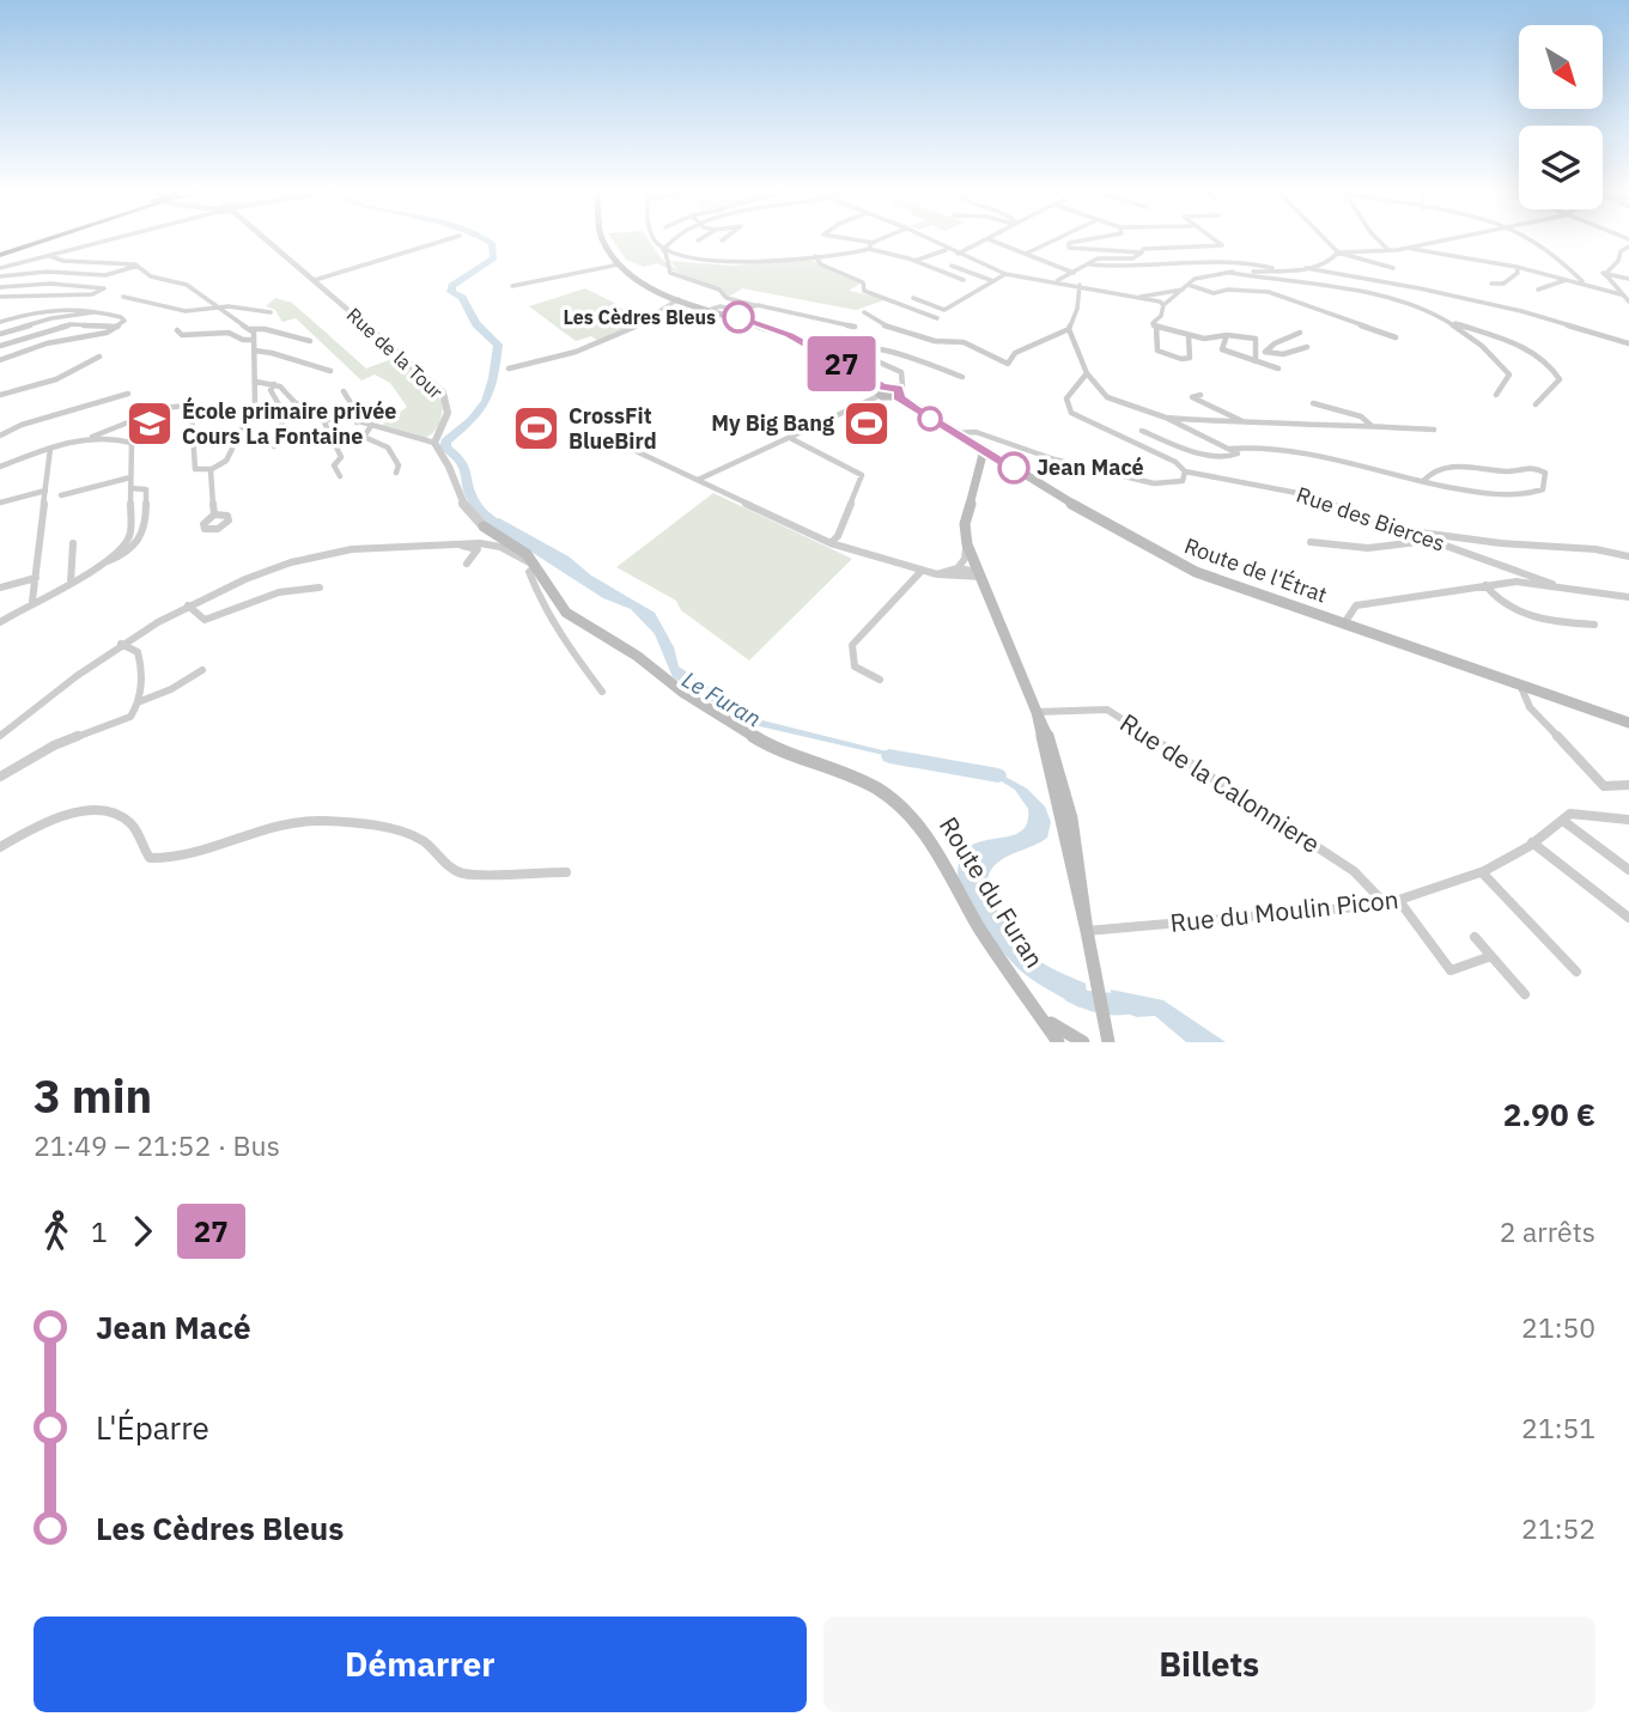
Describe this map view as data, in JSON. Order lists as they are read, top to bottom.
{
  "streets": {
    "main road": ["Route de l'Étrat", "Route du Furan"],
    "street": [
      "Rue de la Tour",
      "Rue des Bierces",
      "Rue de la Calonniere",
      "Rue du Moulin Picon"
    ]
  },
  "crossings": [
    ["Rue des Bierces", "Route de l'Étrat"],
    ["Rue de la Calonniere", "Rue du Moulin Picon"]
  ],
  "water": ["Le Furan"],
  "places": {
    "other": ["Les Cèdres Bleus", "Jean Macé"],
    "school or university": ["École primaire privée Cours La Fontaine"],
    "sports": ["My Big Bang", "CrossFit BlueBird"]
  },
  "lines": ["bus line 27"],
  "north": "bottom right",
  "page": {
    "on_map": "27",
    "heading": ["3 min", "21:49 – 21:52 · Bus", "2.90 €"],
    "legs": ["1", "27", "2 arrêts"],
    "list": [
      {
        "name": "Jean Macé",
        "value": "21:50"
      },
      {
        "name": "L'Éparre",
        "value": "21:51"
      },
      {
        "name": "Les Cèdres Bleus",
        "value": "21:52"
      }
    ],
    "buttons": ["Démarrer", "Billets"]
  }
}
